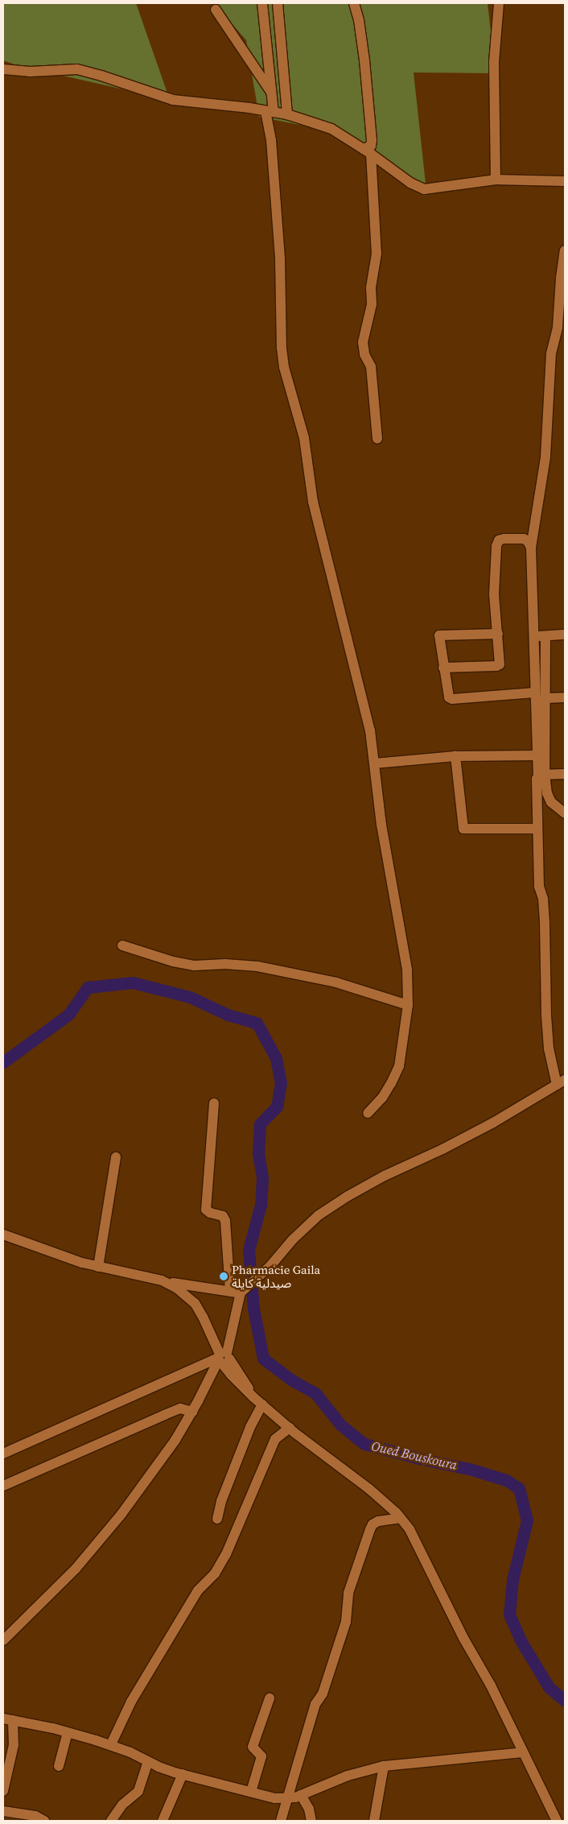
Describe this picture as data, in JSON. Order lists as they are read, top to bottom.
{
  "water": ["Oued Bouskoura"],
  "places": ["Pharmacie Gaila صيدلية كايلة"]
}
